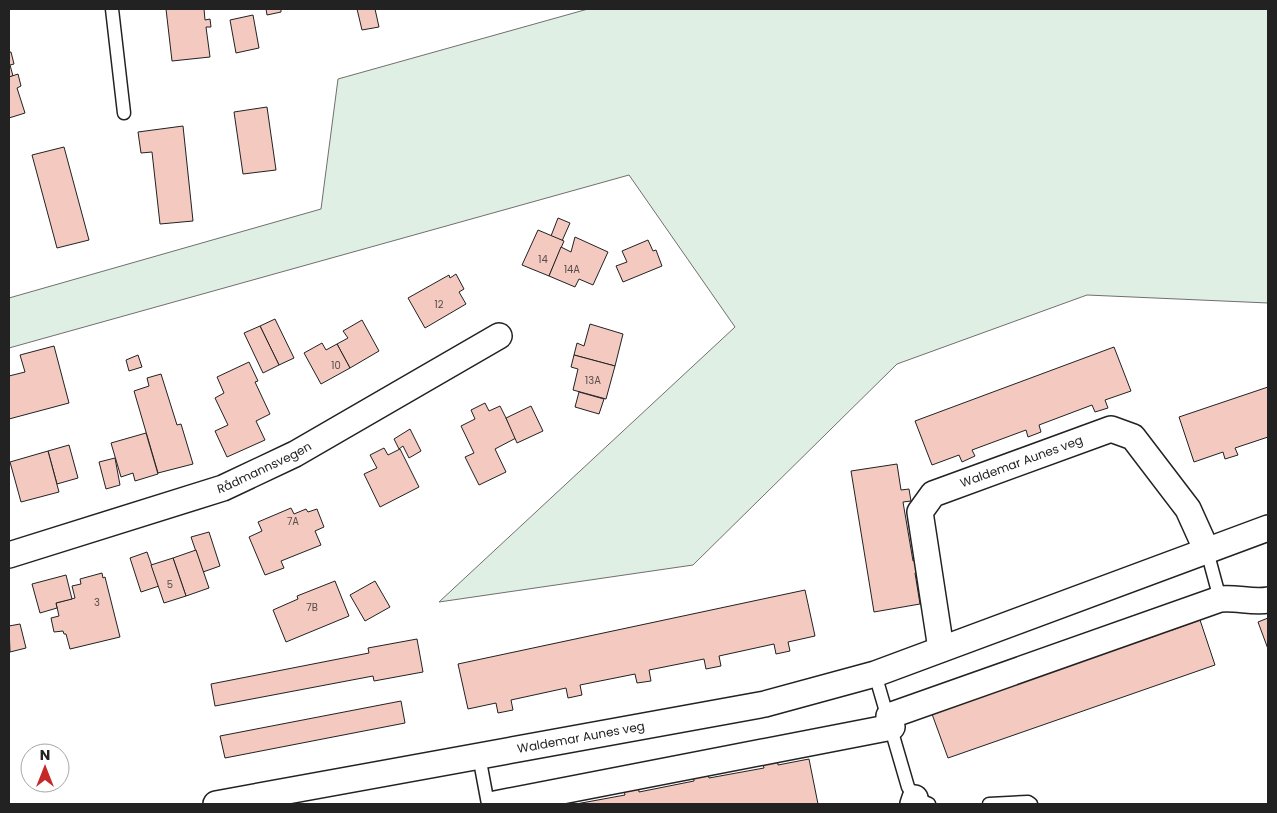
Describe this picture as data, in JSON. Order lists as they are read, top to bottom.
{
  "streets": {
    "street": ["Waldemar Aunes veg", "Rådmannsvegen"]
  },
  "house_numbers": [
    "14",
    "14A",
    "12",
    "10",
    "13A",
    "7A",
    "5",
    "3",
    "7B"
  ],
  "north": "top"
}
